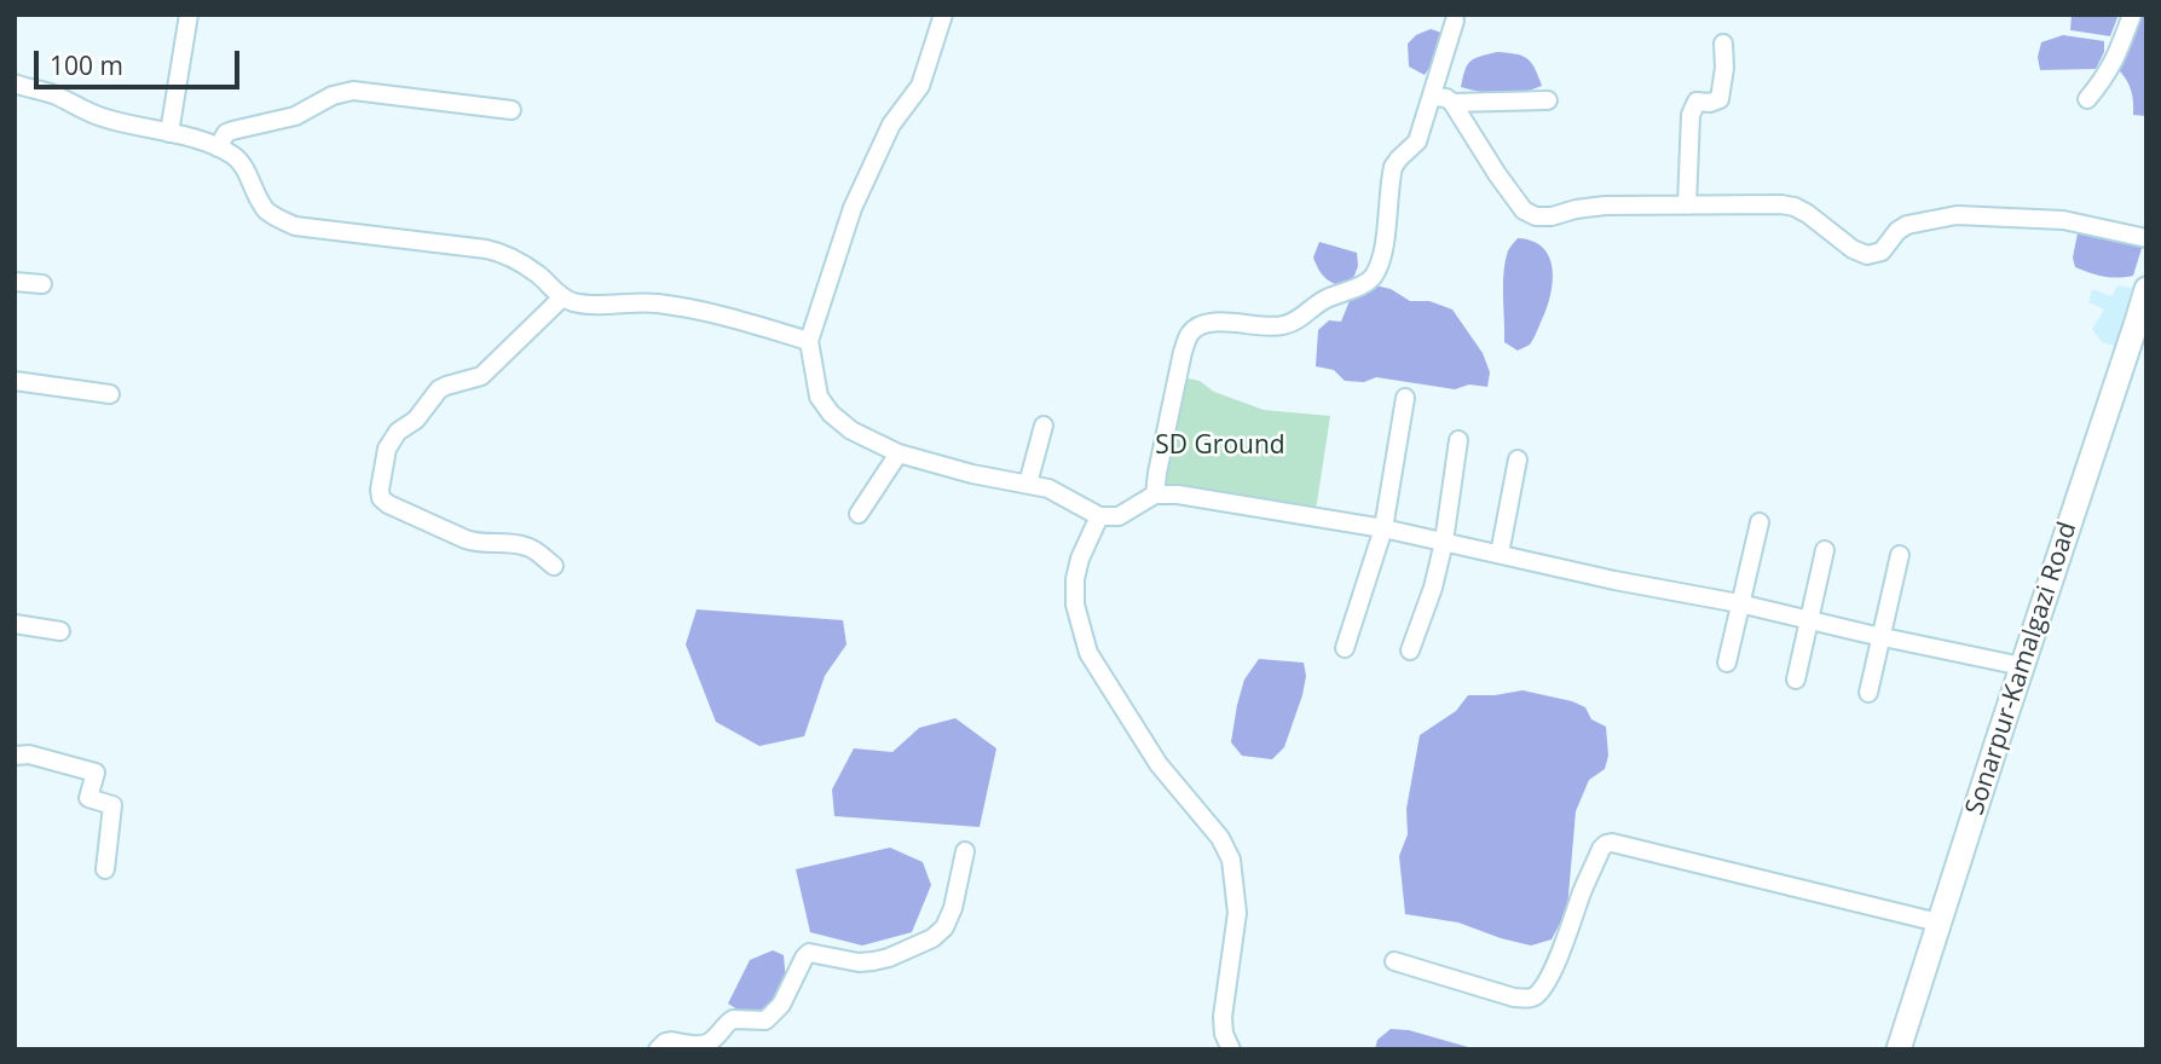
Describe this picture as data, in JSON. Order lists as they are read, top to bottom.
{
  "streets": {
    "main road": ["Sonarpur-Kamalgazi Road"]
  },
  "parks": ["SD Ground"],
  "scale_bar": "100 m"
}
